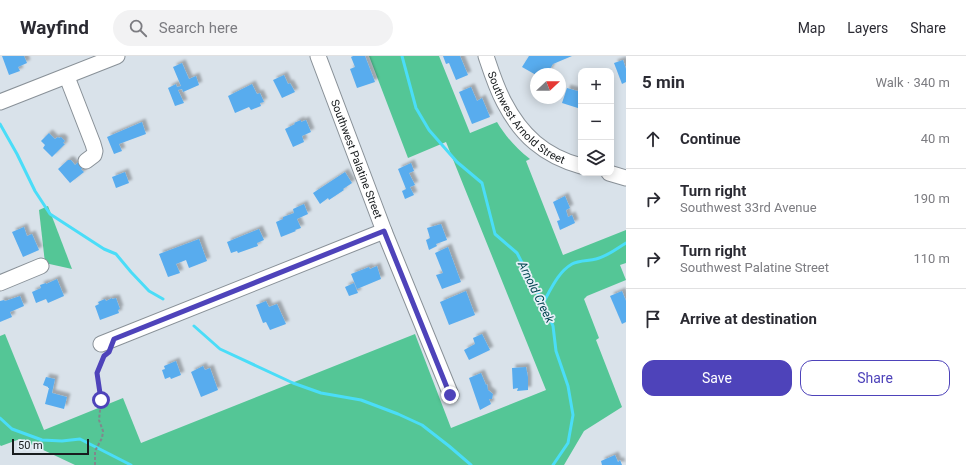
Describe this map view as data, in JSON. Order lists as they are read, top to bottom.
{
  "streets": {
    "street": ["Southwest Arnold Street", "Southwest Palatine Street"]
  },
  "water": ["Arnold Creek"],
  "scale_bar": "50 m",
  "north": "right",
  "page": {
    "header": "Wayfind",
    "search": "Search here",
    "nav": ["Map", "Layers", "Share"],
    "heading": ["5 min", "Walk · 340 m"],
    "map_buttons": ["+", "−"],
    "list": [
      ["Continue", "40 m"],
      ["Turn right", "Southwest 33rd Avenue", "190 m"],
      ["Turn right", "Southwest Palatine Street", "110 m"],
      "Arrive at destination"
    ],
    "buttons": ["Save", "Share"],
    "scale": "50 m"
  }
}
